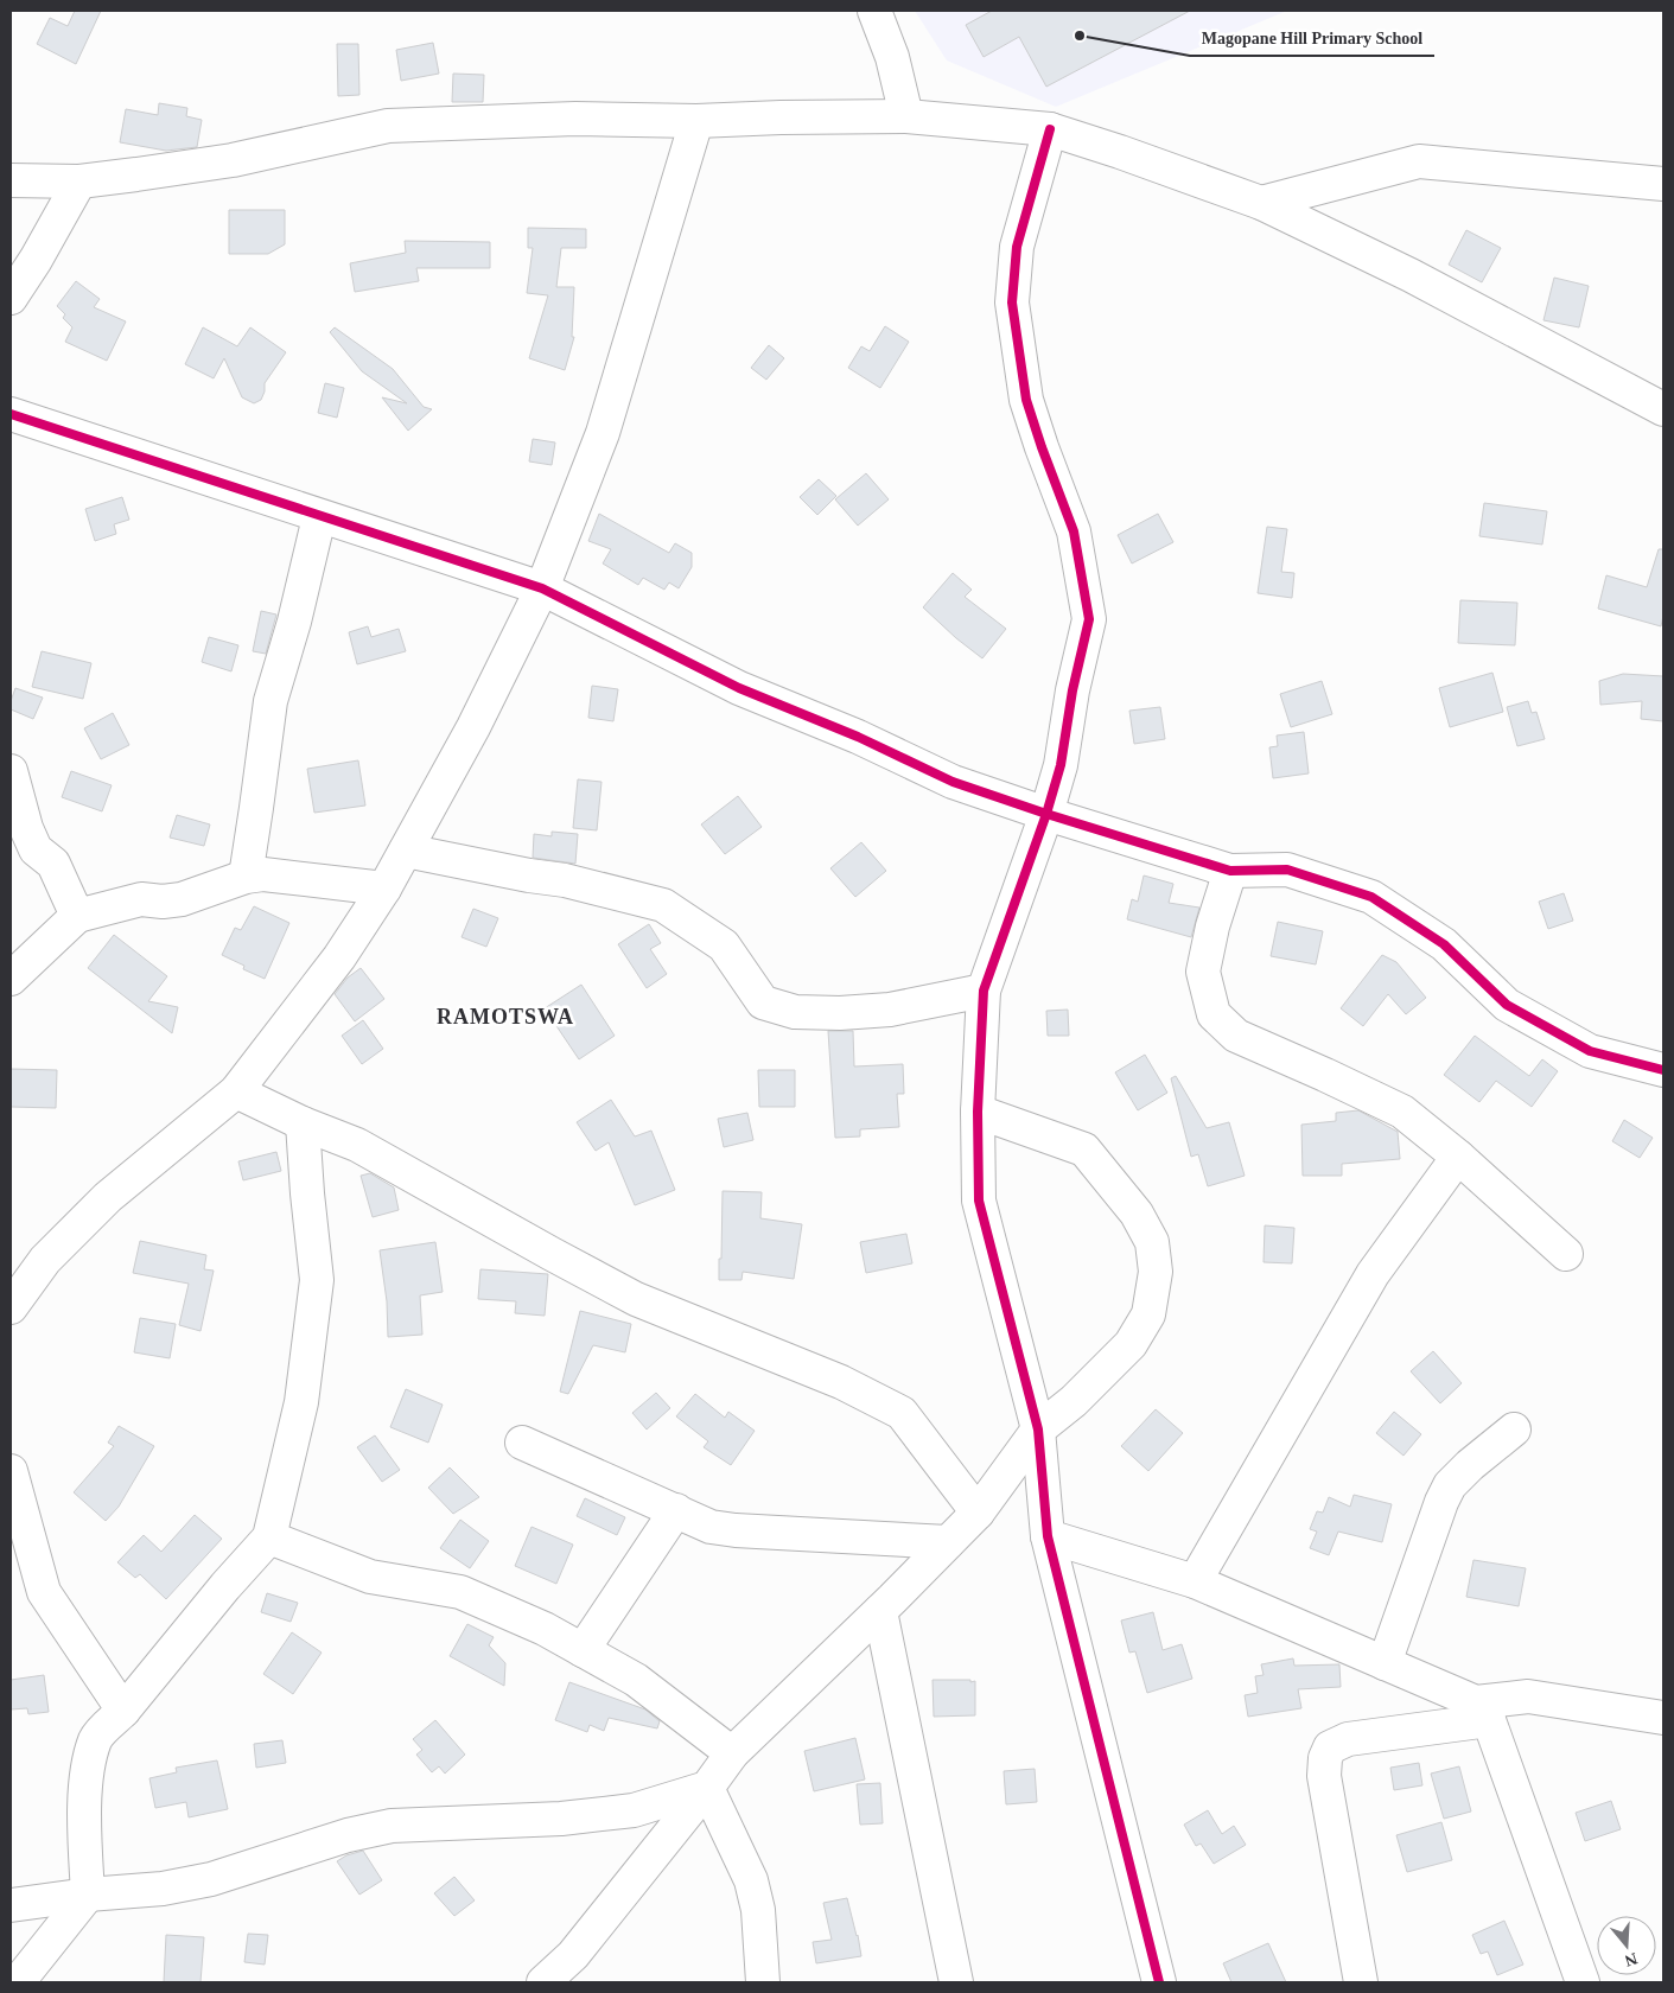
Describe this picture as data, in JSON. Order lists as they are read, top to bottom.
{
  "districts": ["RAMOTSWA"],
  "places": ["Magopane Hill Primary School"],
  "north": "bottom"
}
